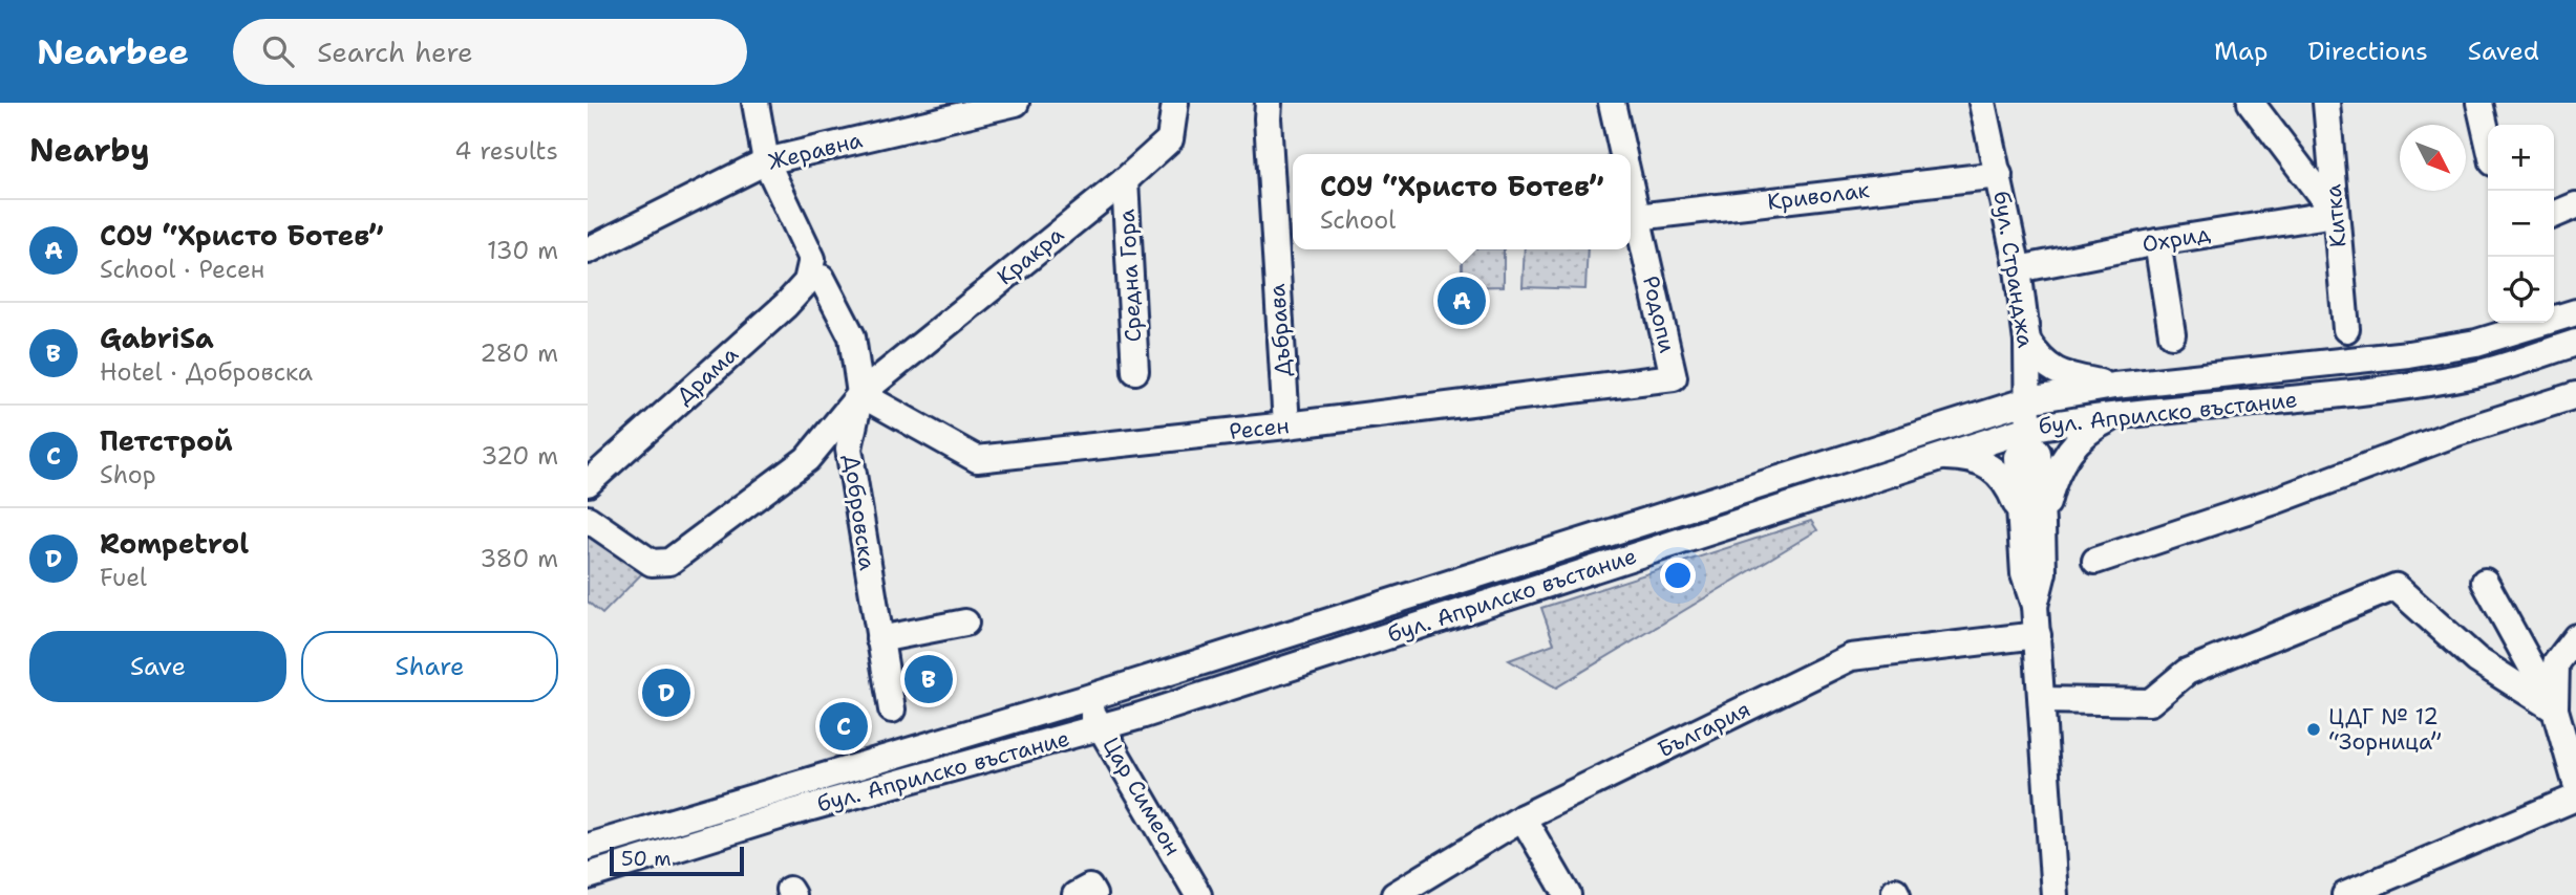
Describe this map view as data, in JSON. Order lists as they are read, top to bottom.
{
  "streets": {
    "street": [
      "Жеравна",
      "Криволак",
      "Китка",
      "Охрид",
      "Кракра",
      "бул. Странджа",
      "Средна Гора",
      "Родопи",
      "Дъбрава",
      "Драма",
      "бул. Априлско въстание",
      "Ресен",
      "Добровска",
      "България",
      "Цар Симеон"
    ]
  },
  "crossings": [
    ["Жеравна", "Добровска"],
    ["Криволак", "бул. Странджа"],
    ["Криволак", "Родопи"],
    ["Китка", "Охрид"],
    ["Охрид", "бул. Странджа"],
    ["Кракра", "Средна Гора"],
    ["Кракра", "Ресен"],
    ["Кракра", "Добровска"],
    ["бул. Странджа", "бул. Априлско въстание"],
    ["бул. Странджа", "България"],
    ["Родопи", "Ресен"],
    ["Дъбрава", "Ресен"],
    ["Драма", "Добровска"],
    ["бул. Априлско въстание", "Цар Симеон"],
    ["Ресен", "Добровска"]
  ],
  "places": ["ЦДГ № 12 “Зорница”"],
  "scale_bar": "50 m",
  "north": "bottom right",
  "page": {
    "header": "Nearbee",
    "search": "Search here",
    "nav": ["Map", "Directions", "Saved"],
    "heading": ["Nearby", "4 results"],
    "map_buttons": ["+", "−"],
    "popup": ["СОУ “Христо Ботев”", "School"],
    "list": [
      {
        "mark": "A",
        "name": "СОУ “Христо Ботев”",
        "note": "School · Ресен",
        "value": "130 m"
      },
      {
        "mark": "B",
        "name": "GabriSa",
        "note": "Hotel · Добровска",
        "value": "280 m"
      },
      {
        "mark": "C",
        "name": "Петстрой",
        "note": "Shop",
        "value": "320 m"
      },
      {
        "mark": "D",
        "name": "Rompetrol",
        "note": "Fuel",
        "value": "380 m"
      }
    ],
    "pins": [
      "A",
      "B",
      "D",
      "C"
    ],
    "buttons": ["Save", "Share"],
    "scale": "50 m"
  }
}
